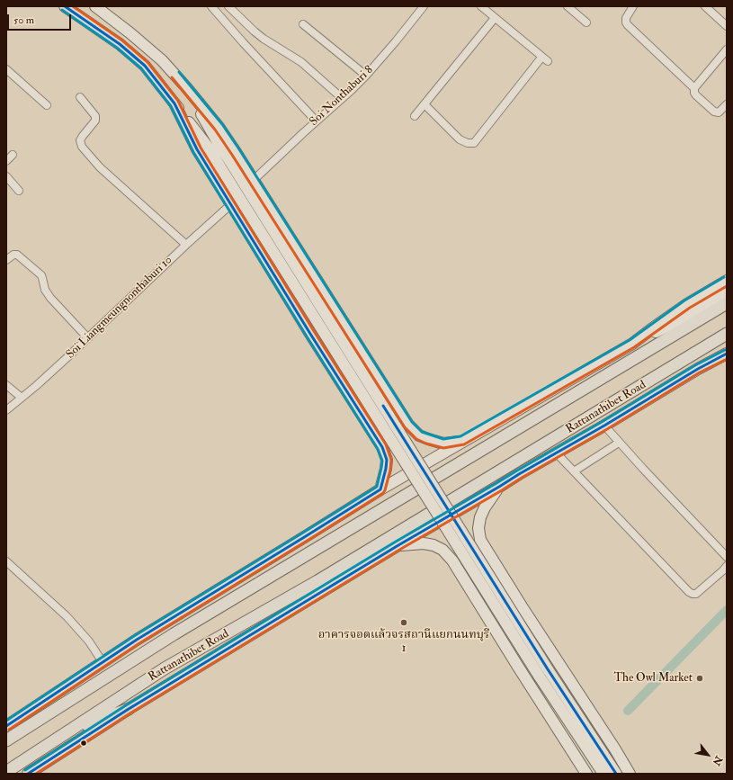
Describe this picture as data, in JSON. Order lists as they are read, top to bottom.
{
  "streets": {
    "main road": ["Rattanathibet Road"],
    "street": ["Soi Nonthaburi 8", "Soi Liangmeungnonthaburi 10"]
  },
  "places": ["อาคารจอดแล้วจรสถานีแยกนนทบุรี 1", "The Owl Market"],
  "scale_bar": "50 m",
  "north": "bottom right"
}
